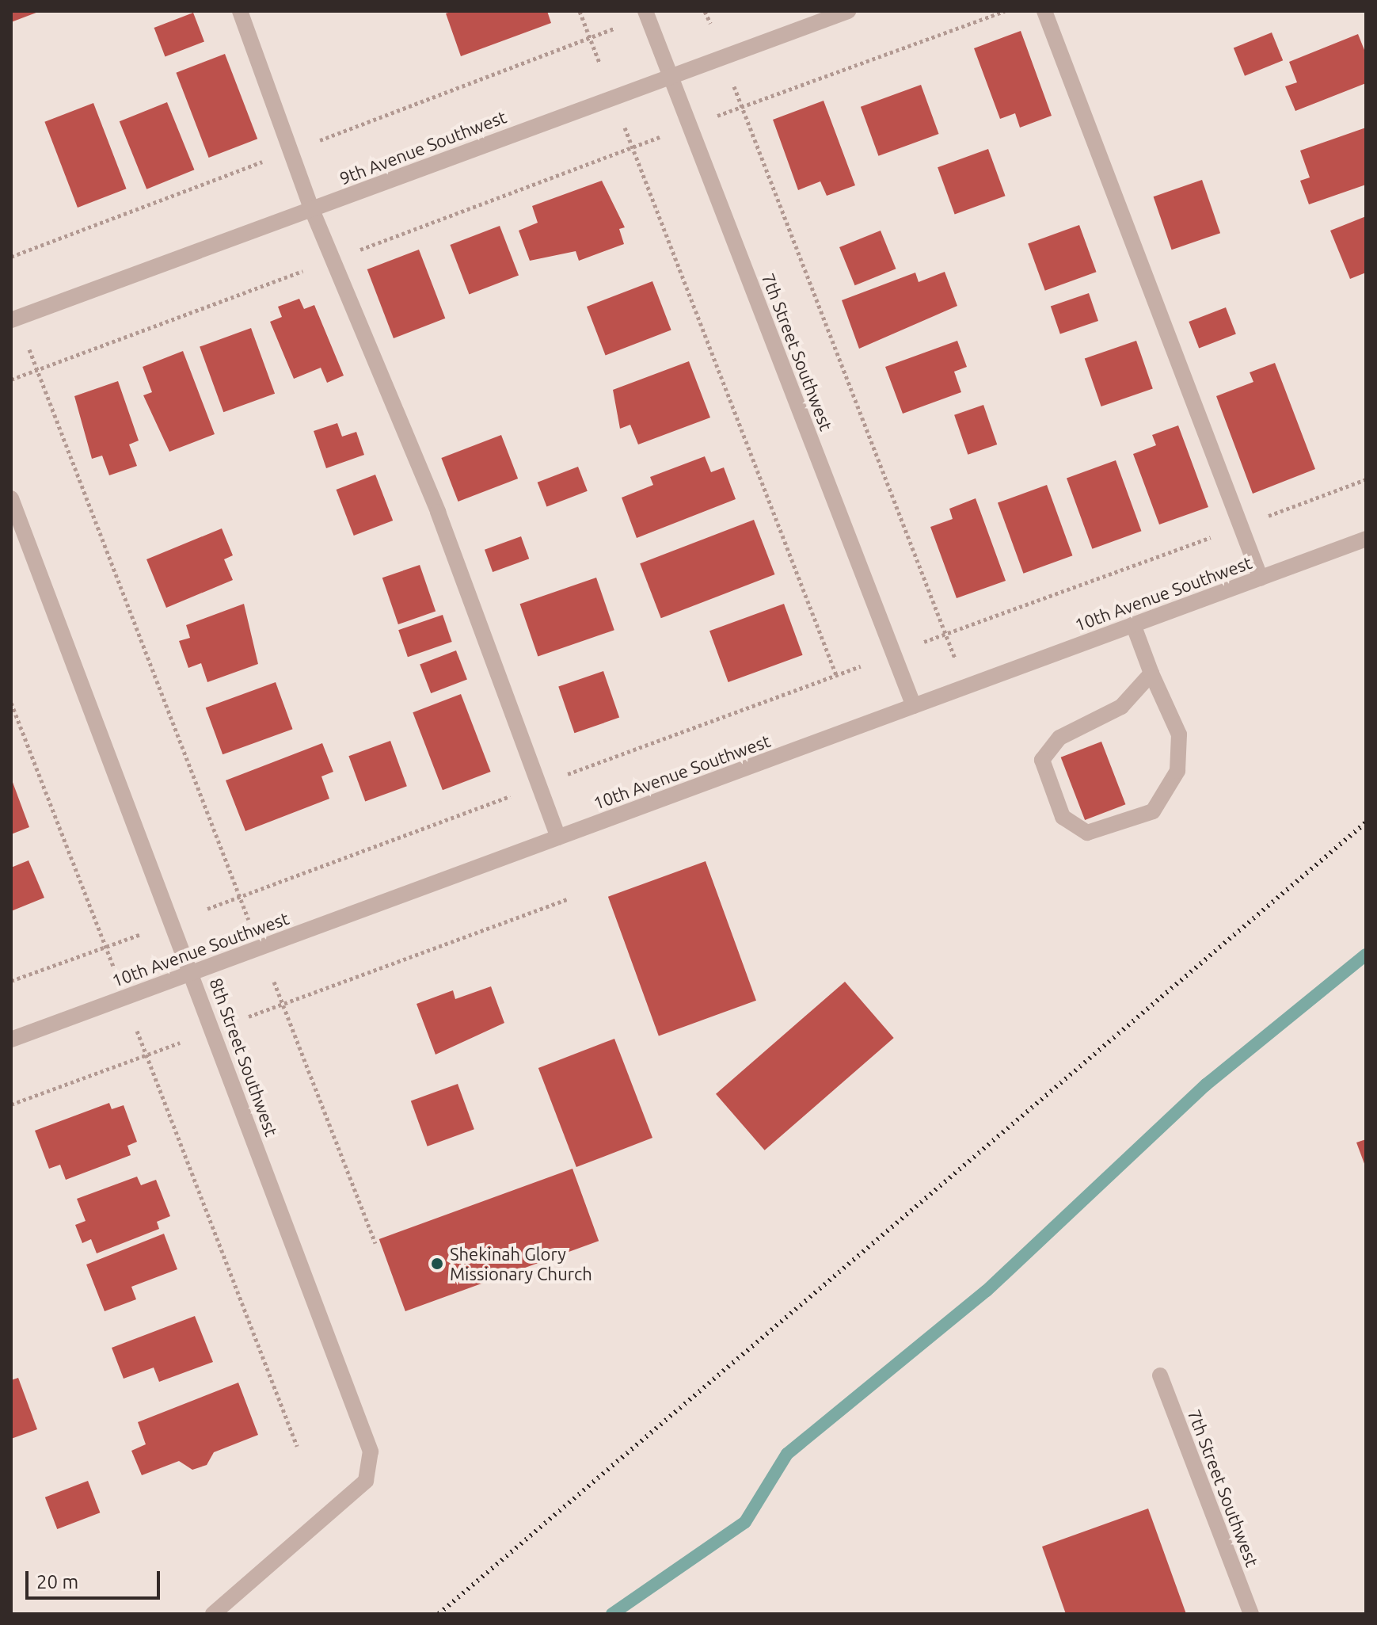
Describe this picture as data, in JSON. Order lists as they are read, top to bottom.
{
  "streets": {
    "street": [
      "9th Avenue Southwest",
      "7th Street Southwest",
      "10th Avenue Southwest",
      "8th Street Southwest"
    ]
  },
  "crossings": [
    ["9th Avenue Southwest", "7th Street Southwest"],
    ["7th Street Southwest", "10th Avenue Southwest"],
    ["10th Avenue Southwest", "8th Street Southwest"]
  ],
  "places": ["Shekinah Glory Missionary Church"],
  "scale_bar": "20 m"
}
